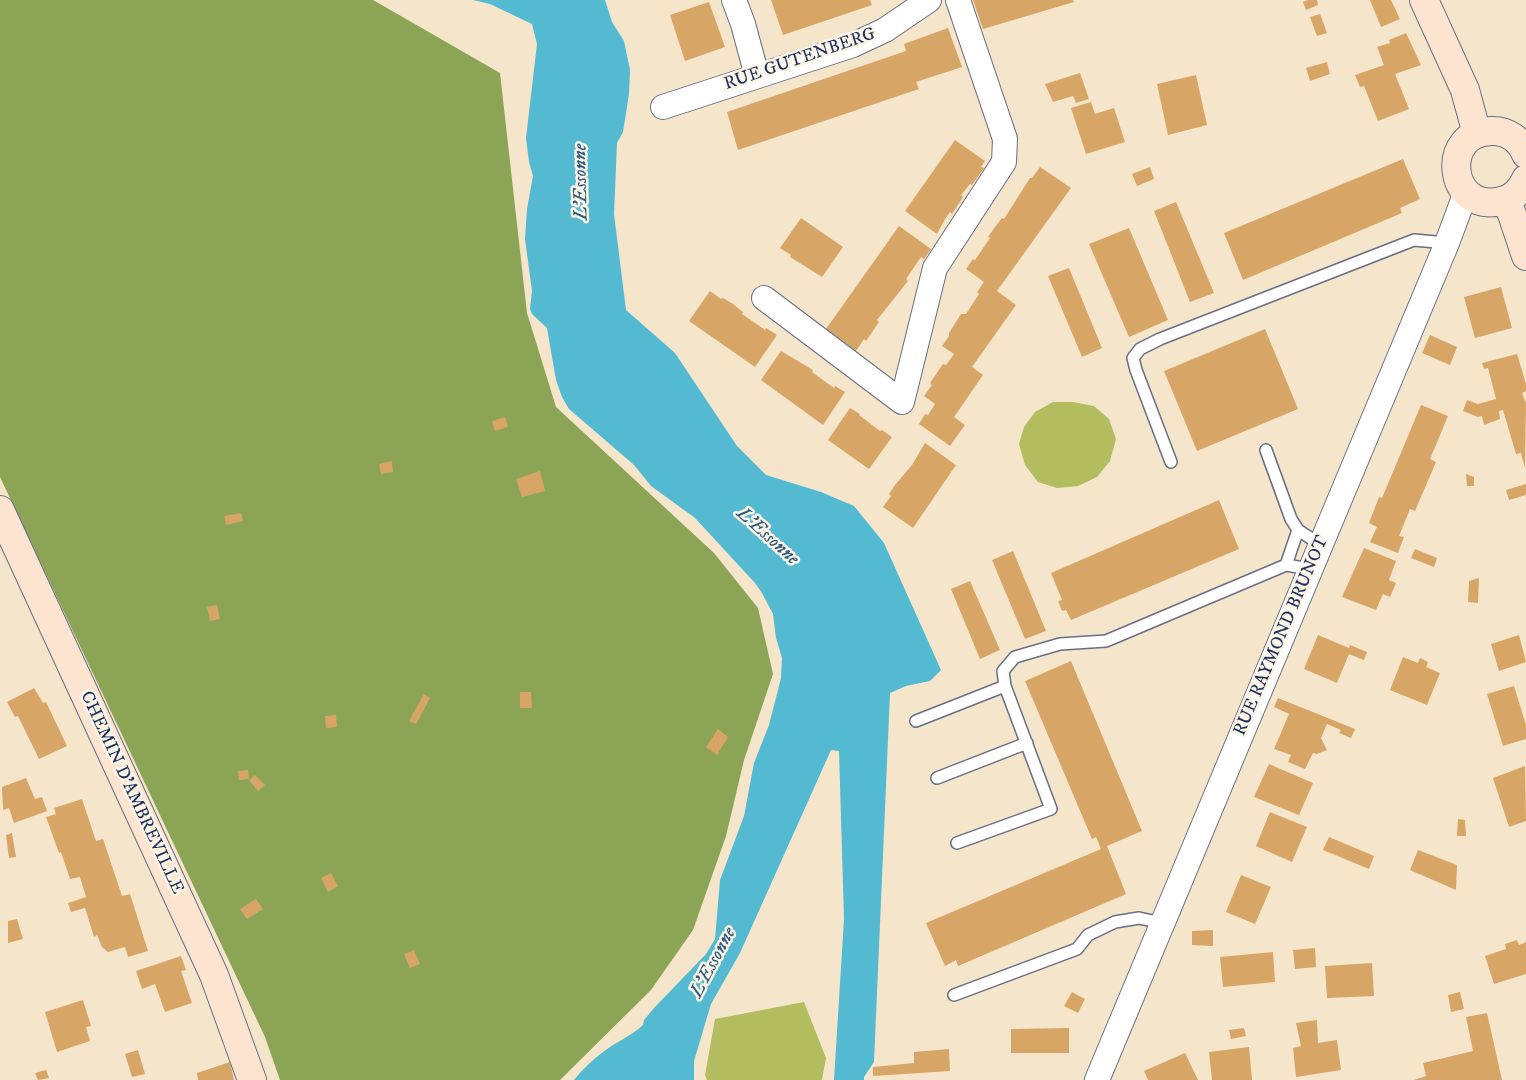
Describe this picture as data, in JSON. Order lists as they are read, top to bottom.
{
  "streets": {
    "street": ["RUE GUTENBERG", "RUE RAYMOND BRUNOT", "CHEMIN D'AMBREVILLE"]
  },
  "water": ["L'Essonne"]
}
